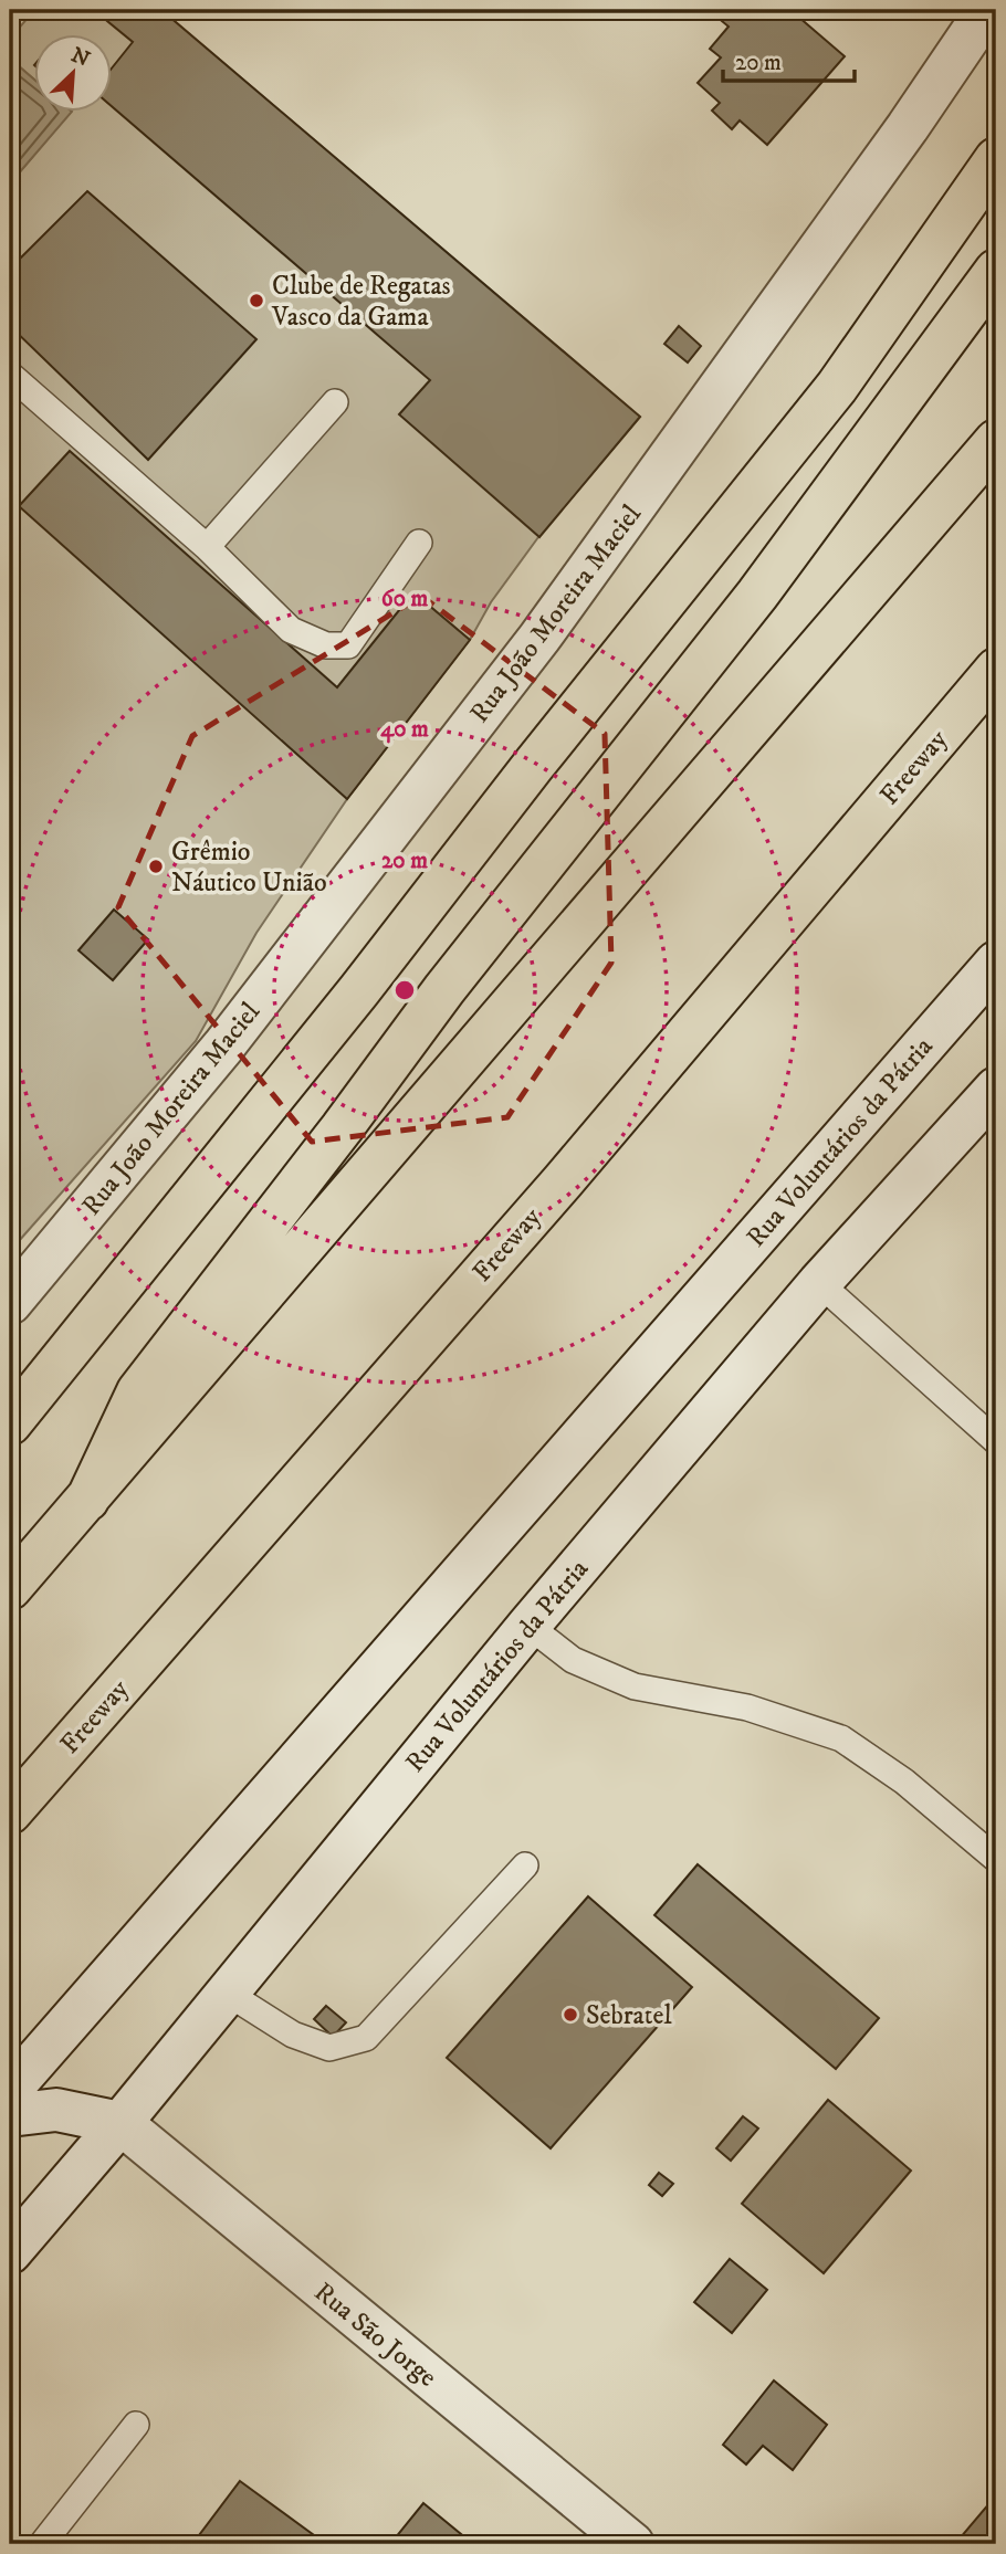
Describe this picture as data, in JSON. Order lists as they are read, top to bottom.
{
  "streets": {
    "highway": ["Freeway"],
    "main road": ["Rua João Moreira Maciel", "Rua Voluntários da Pátria", "Rua São Jorge"]
  },
  "crossings": [
    ["Rua Voluntários da Pátria", "Rua São Jorge"]
  ],
  "places": ["Clube de Regatas Vasco da Gama", "Grêmio Náutico União", "Sebratel"],
  "scale_bar": "20 m",
  "north": "top right",
  "rings": ["60 m", "40 m", "20 m"]
}
